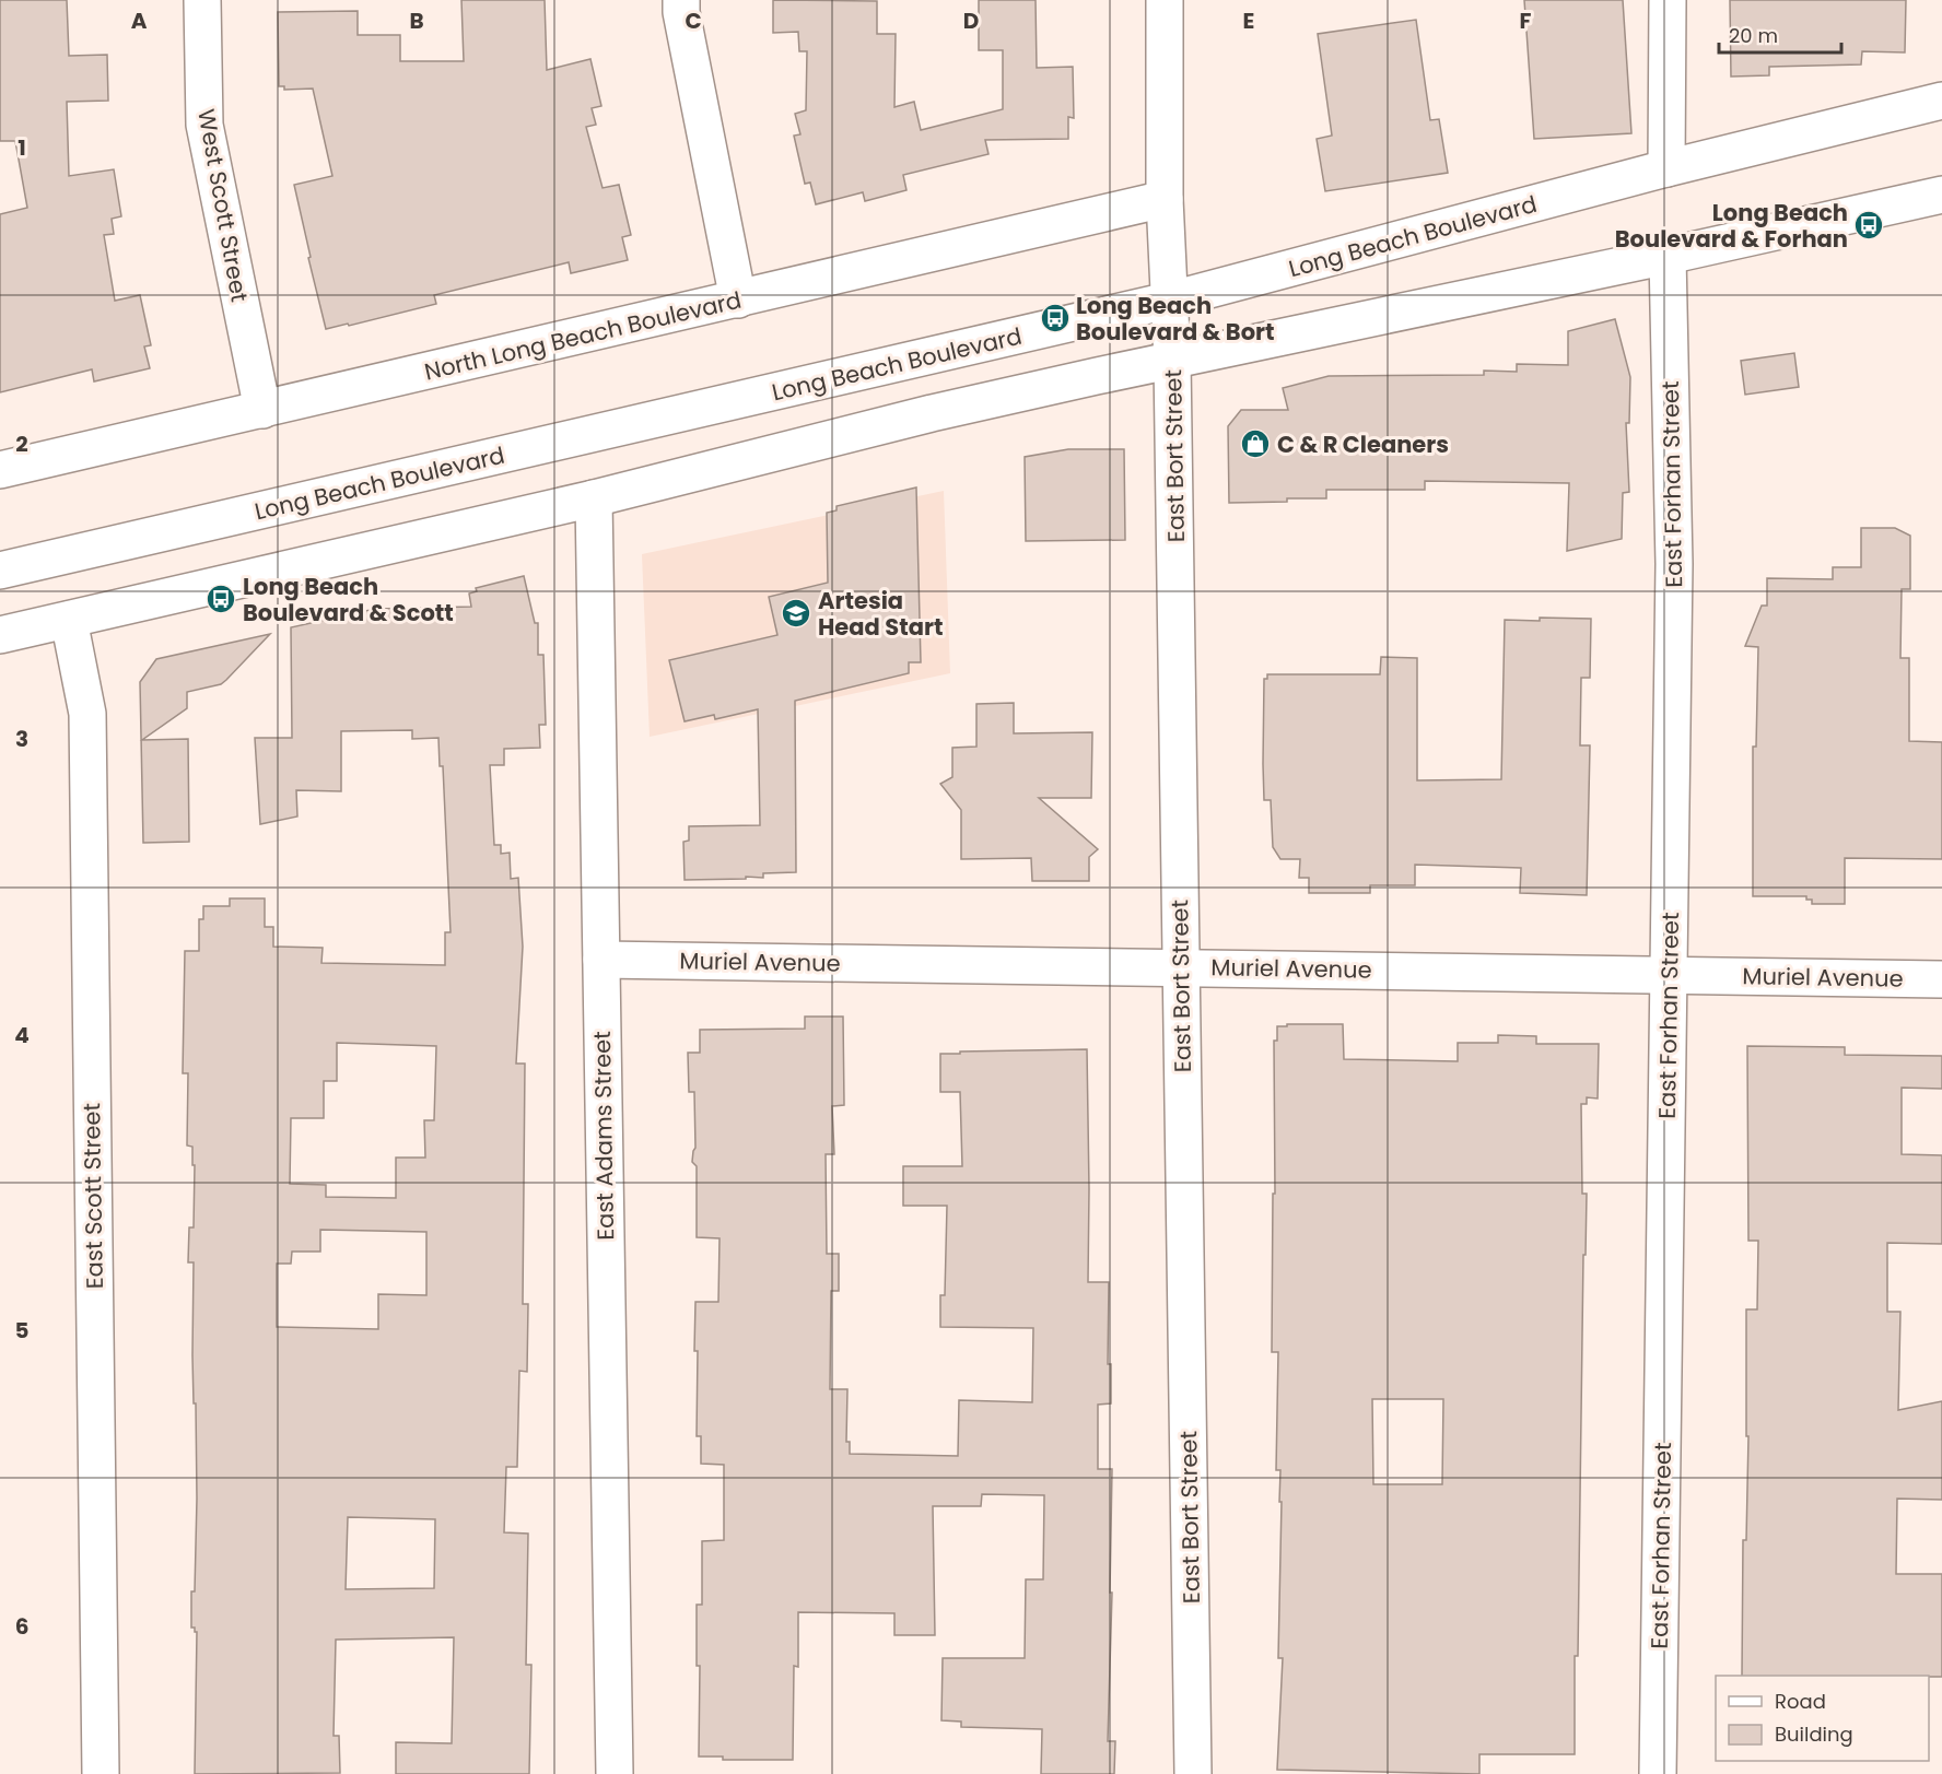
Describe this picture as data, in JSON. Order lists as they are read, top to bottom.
{
  "streets": {
    "street": [
      "West Scott Street",
      "Long Beach Boulevard",
      "North Long Beach Boulevard",
      "East Bort Street",
      "East Forhan Street",
      "Muriel Avenue",
      "East Adams Street",
      "East Scott Street"
    ]
  },
  "crossings": [
    ["West Scott Street", "North Long Beach Boulevard"],
    ["Long Beach Boulevard", "East Bort Street"],
    ["North Long Beach Boulevard", "East Bort Street"],
    ["East Bort Street", "Muriel Avenue"],
    ["East Forhan Street", "Muriel Avenue"],
    ["Muriel Avenue", "East Adams Street"]
  ],
  "places": {
    "bus stop": ["Long Beach Boulevard & Forhan", "Long Beach Boulevard & Bort", "Long Beach Boulevard & Scott"],
    "shop": ["C & R Cleaners"],
    "school or university": ["Artesia Head Start"]
  },
  "legend": ["Road", "Building"],
  "scale_bar": "20 m",
  "grid": {
    "columns": [
      "A",
      "B",
      "C",
      "D",
      "E",
      "F"
    ],
    "rows": [
      "1",
      "2",
      "3",
      "4",
      "5",
      "6"
    ]
  }
}
